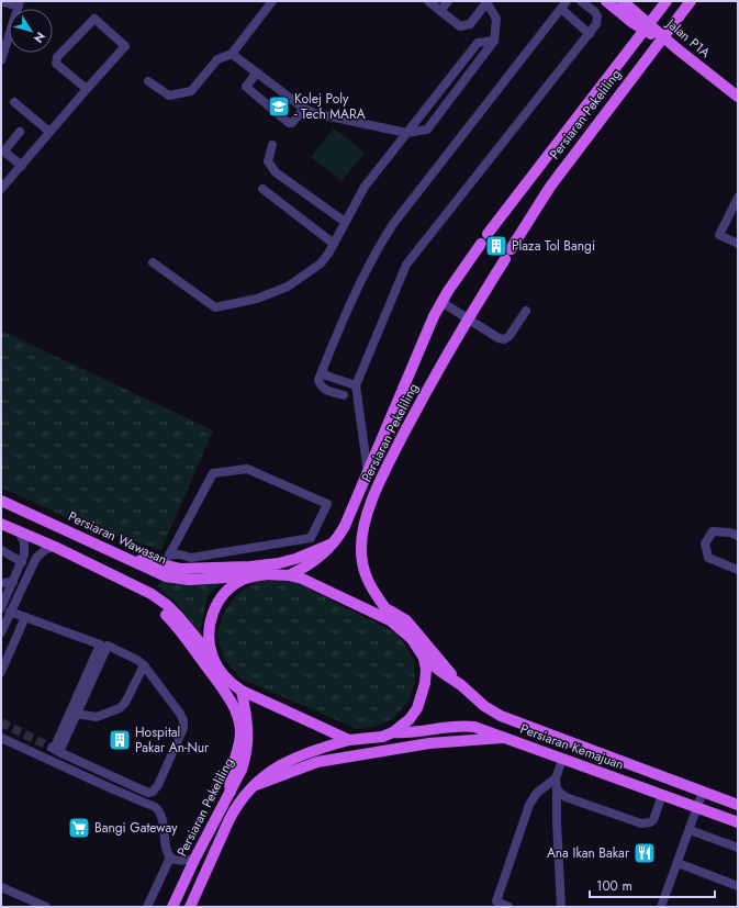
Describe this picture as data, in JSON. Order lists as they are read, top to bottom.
{
  "streets": {
    "main road": [
      "Jalan P1A",
      "Persiaran Pekeliling",
      "Persiaran Wawasan",
      "Persiaran Kemajuan"
    ]
  },
  "crossings": [
    ["Persiaran Pekeliling", "Persiaran Wawasan"],
    ["Persiaran Pekeliling", "Persiaran Kemajuan"]
  ],
  "places": {
    "school or university": ["Kolej Poly - Tech MARA"],
    "building": ["Plaza Tol Bangi", "Hospital Pakar An-Nur"],
    "supermarket": ["Bangi Gateway"],
    "restaurant": ["Ana Ikan Bakar"]
  },
  "scale_bar": "100 m",
  "north": "bottom right"
}
